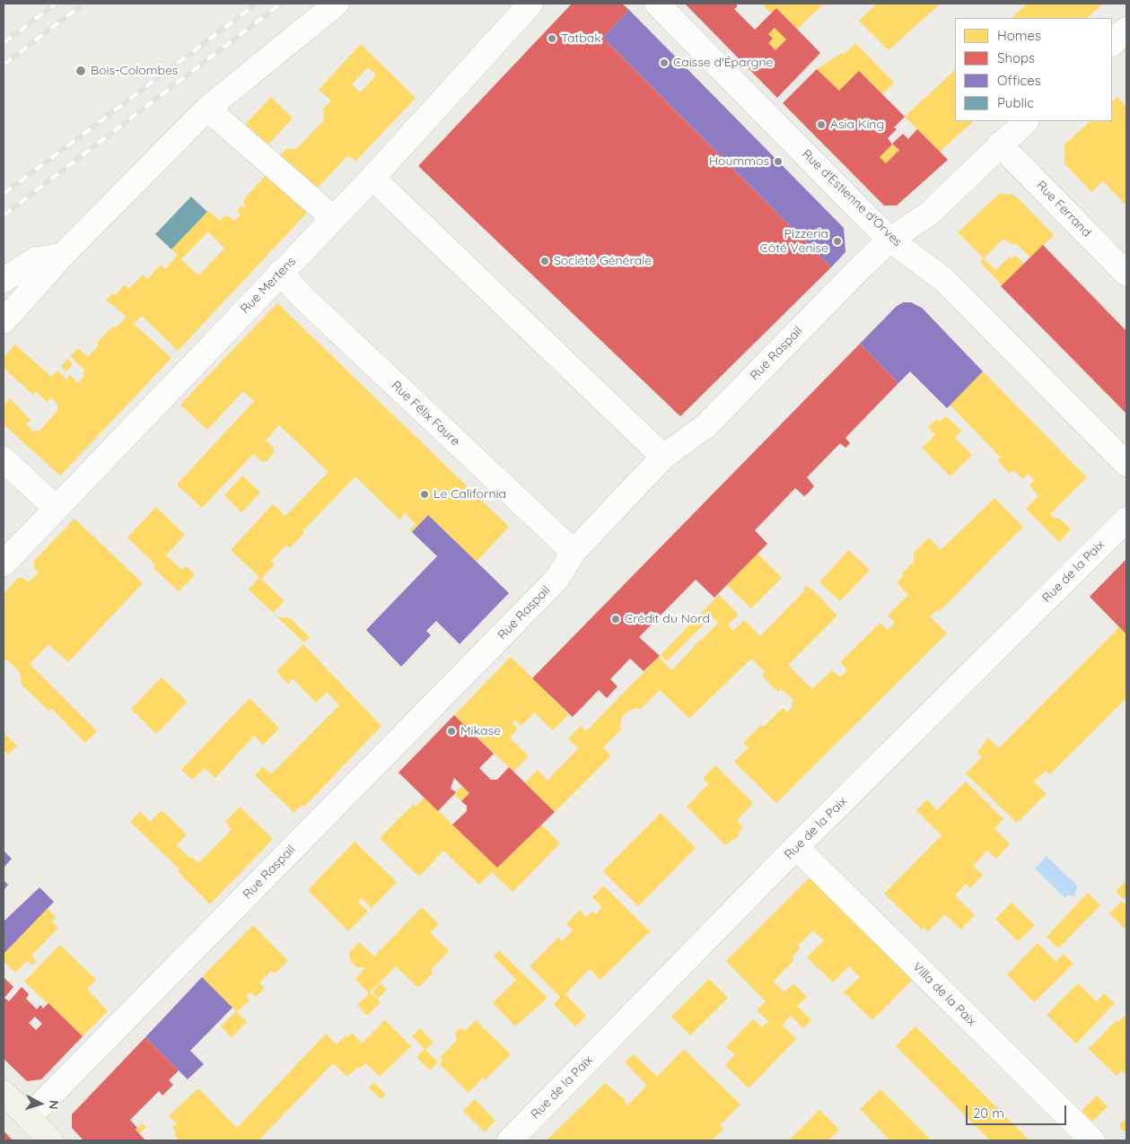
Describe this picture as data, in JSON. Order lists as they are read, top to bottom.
{
  "streets": {
    "street": [
      "Rue d'Estienne d'Orves",
      "Rue Ferrand",
      "Rue Mertens",
      "Rue Raspail",
      "Rue Félix Faure",
      "Rue de la Paix",
      "Villa de la Paix"
    ]
  },
  "crossings": [
    ["Rue d'Estienne d'Orves", "Rue Raspail"],
    ["Rue Ferrand", "Rue Raspail"],
    ["Rue Mertens", "Rue Félix Faure"],
    ["Rue Raspail", "Rue Félix Faure"],
    ["Rue de la Paix", "Villa de la Paix"]
  ],
  "places": [
    "Tatbak",
    "Caisse d'Épargne",
    "Bois-Colombes",
    "Asia King",
    "Hoummos",
    "Pizzeria Côté Venise",
    "Société Générale",
    "Le California",
    "Crédit du Nord",
    "Mikase"
  ],
  "legend": [
    "Homes",
    "Shops",
    "Offices",
    "Public"
  ],
  "scale_bar": "20 m",
  "north": "right"
}
